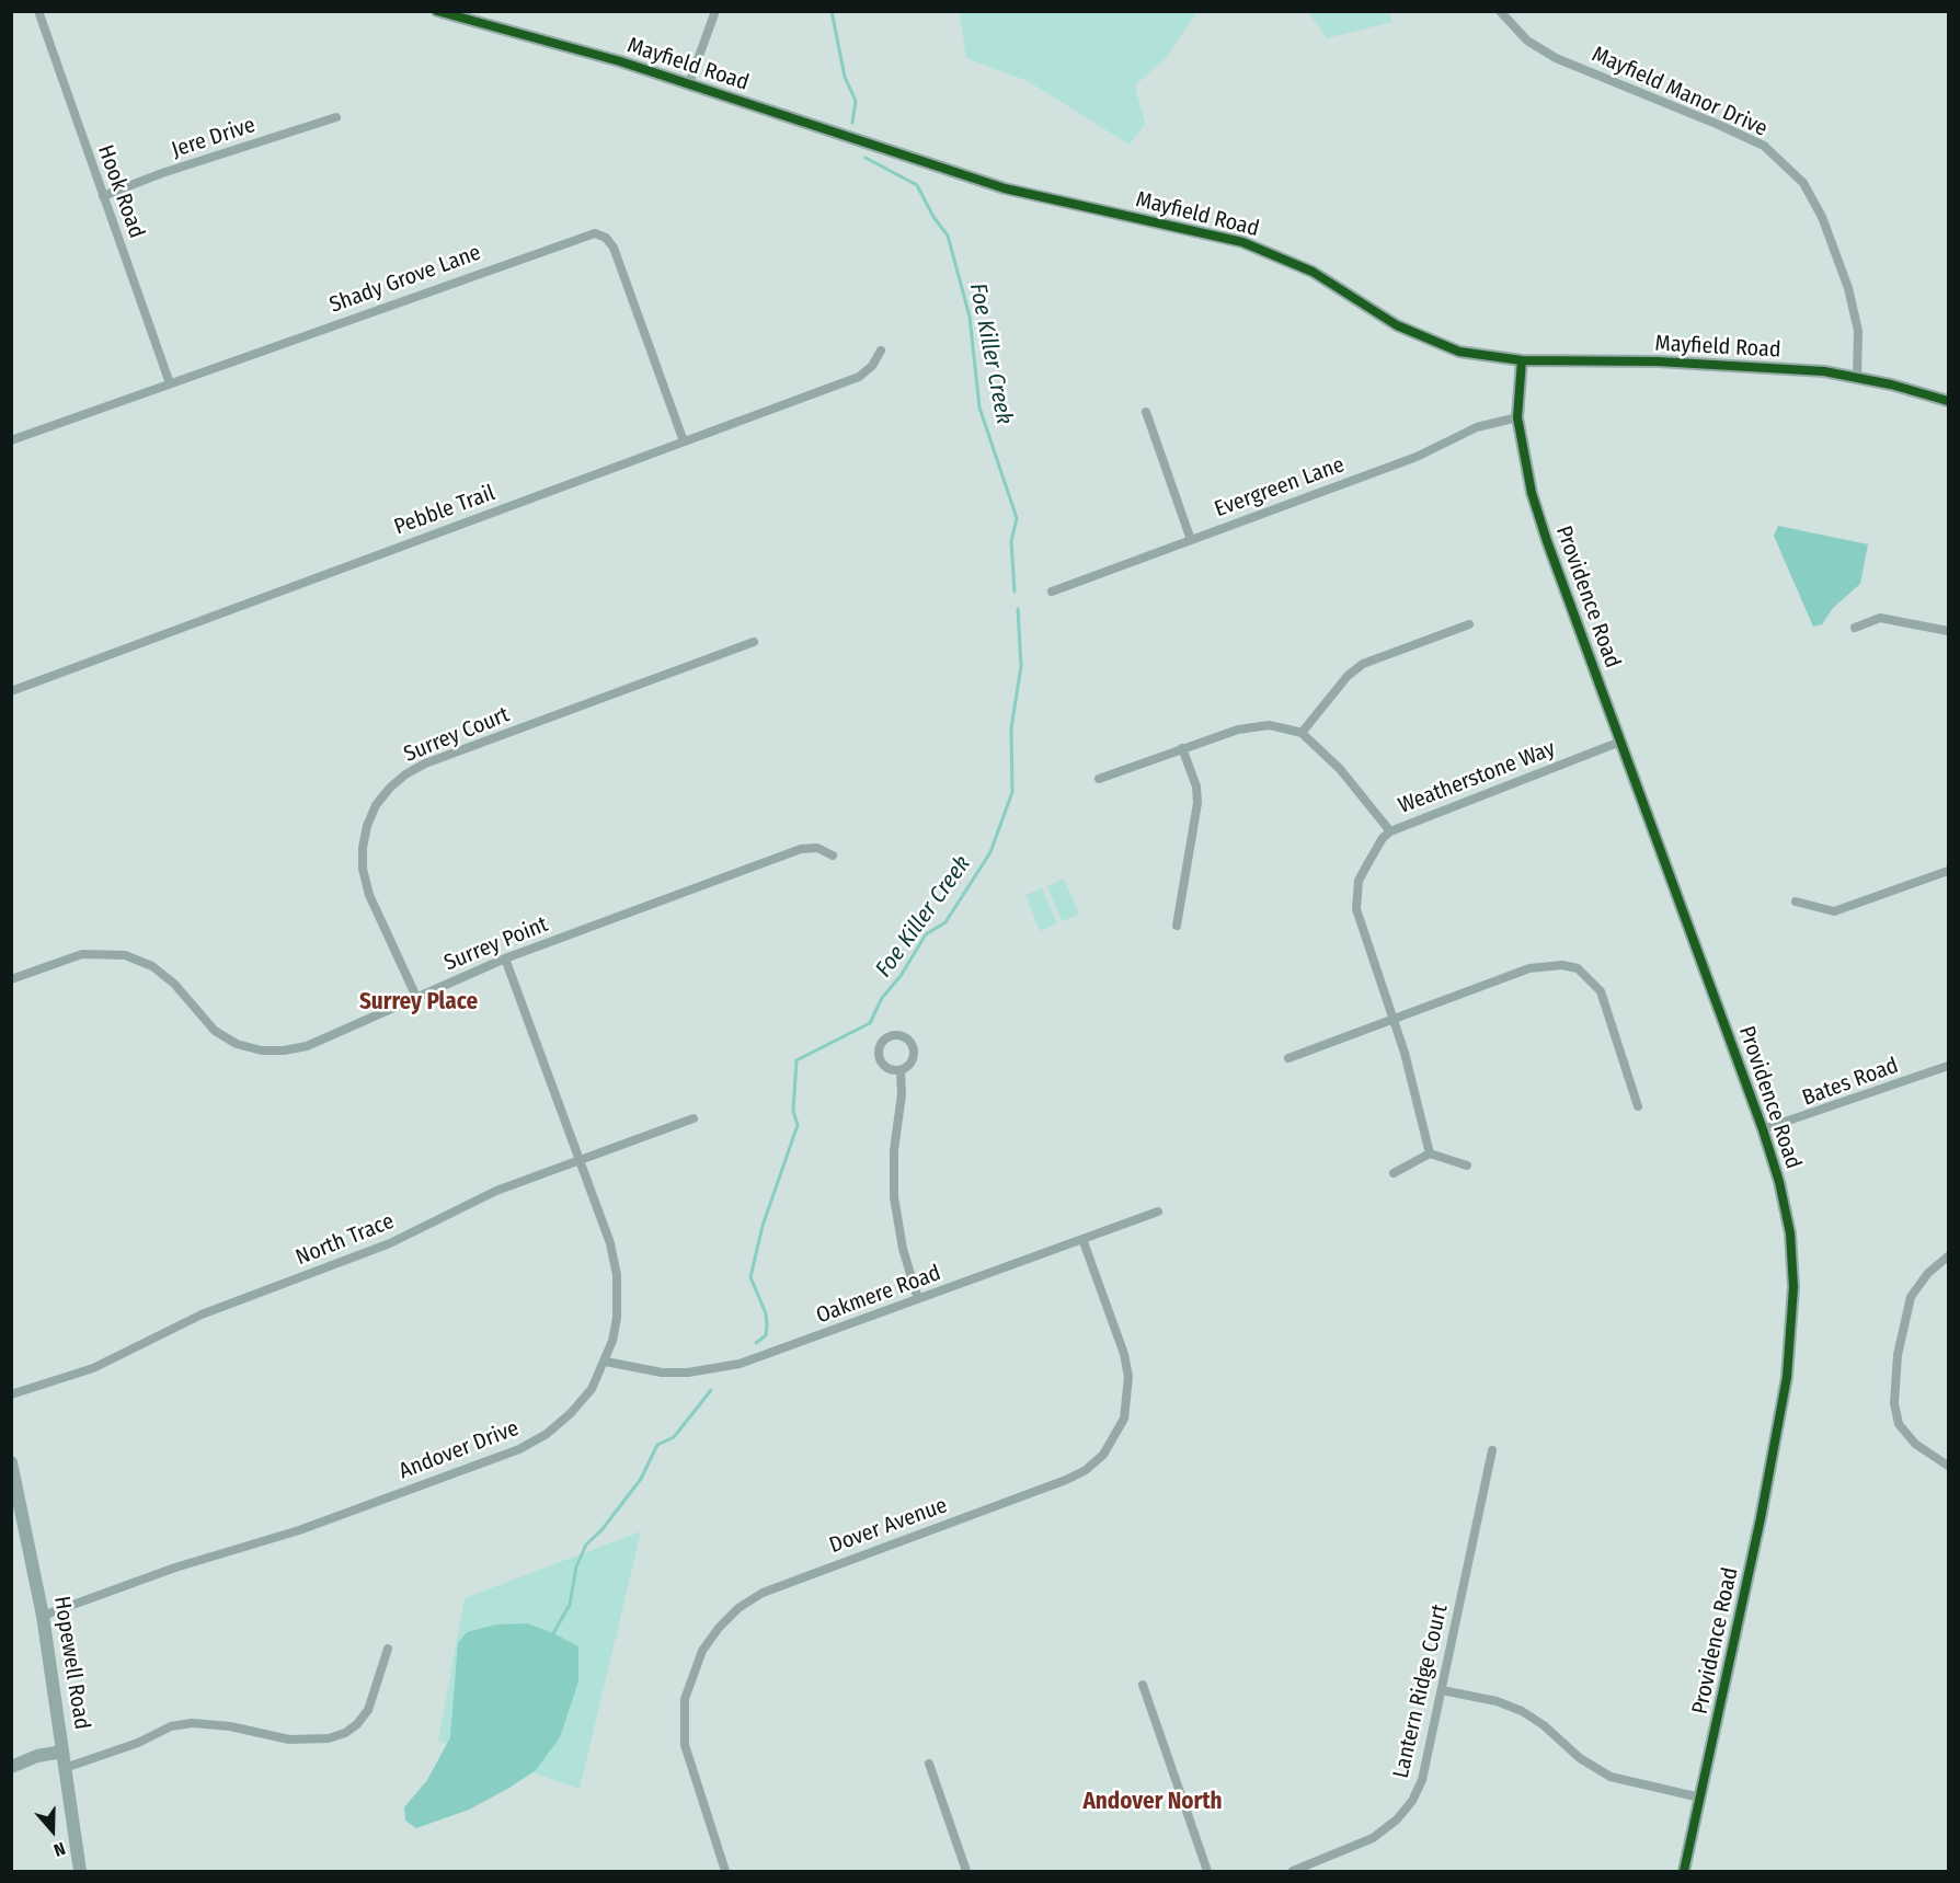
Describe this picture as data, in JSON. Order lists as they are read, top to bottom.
{
  "streets": {
    "street": [
      "Mayfield Road",
      "Mayfield Manor Drive",
      "Jere Drive",
      "Hook Road",
      "Shady Grove Lane",
      "Evergreen Lane",
      "Pebble Trail",
      "Providence Road",
      "Surrey Court",
      "Weatherstone Way",
      "Surrey Point",
      "Bates Road",
      "North Trace",
      "Oakmere Road",
      "Andover Drive",
      "Dover Avenue",
      "Hopewell Road",
      "Lantern Ridge Court"
    ]
  },
  "crossings": [
    ["Mayfield Road", "Mayfield Manor Drive"],
    ["Mayfield Road", "Providence Road"],
    ["Jere Drive", "Hook Road"],
    ["Hook Road", "Shady Grove Lane"],
    ["Shady Grove Lane", "Pebble Trail"],
    ["Evergreen Lane", "Providence Road"],
    ["Providence Road", "Weatherstone Way"],
    ["Providence Road", "Bates Road"],
    ["Surrey Court", "Surrey Point"],
    ["Surrey Point", "Andover Drive"],
    ["North Trace", "Andover Drive"],
    ["Oakmere Road", "Andover Drive"],
    ["Oakmere Road", "Dover Avenue"],
    ["Andover Drive", "Hopewell Road"]
  ],
  "districts": ["Surrey Place", "Andover North"],
  "water": ["Foe Killer Creek"],
  "north": "bottom"
}
